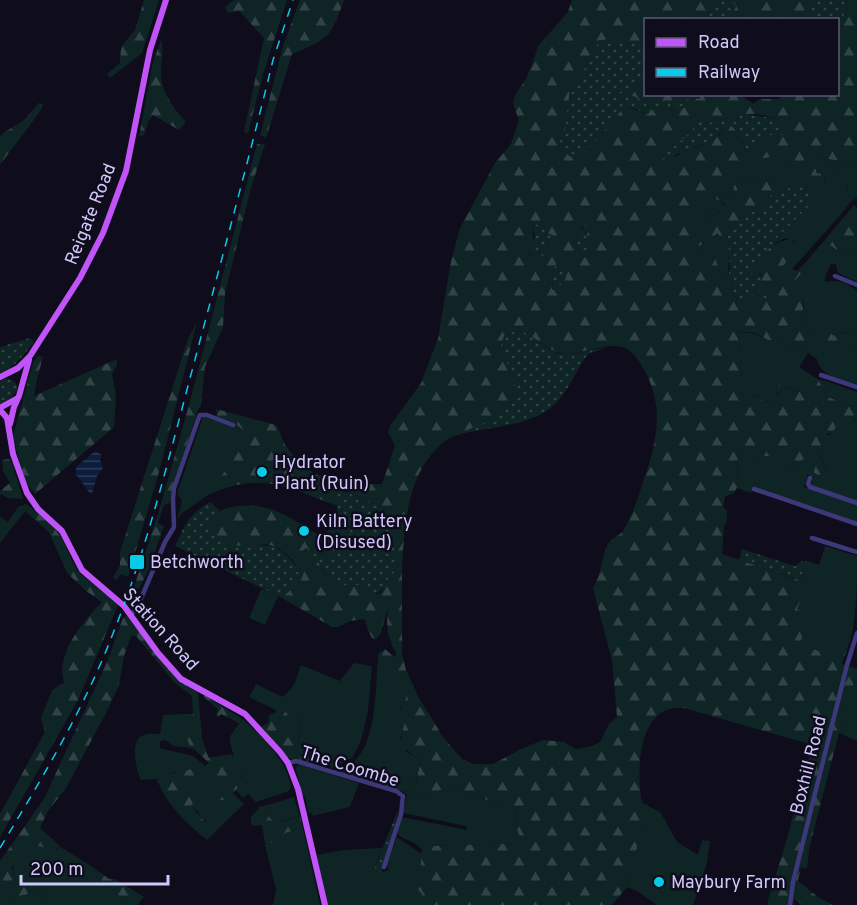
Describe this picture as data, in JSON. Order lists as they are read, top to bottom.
{
  "streets": {
    "main road": ["Reigate Road", "Station Road"],
    "street": ["Boxhill Road", "The Coombe"]
  },
  "crossings": [
    ["Reigate Road", "Station Road"],
    ["Station Road", "The Coombe"]
  ],
  "places": {
    "other": ["Hydrator Plant (Ruin)", "Kiln Battery (Disused)", "Maybury Farm"],
    "transit": ["Betchworth"]
  },
  "legend": ["Road", "Railway"],
  "scale_bar": "200 m"
}
